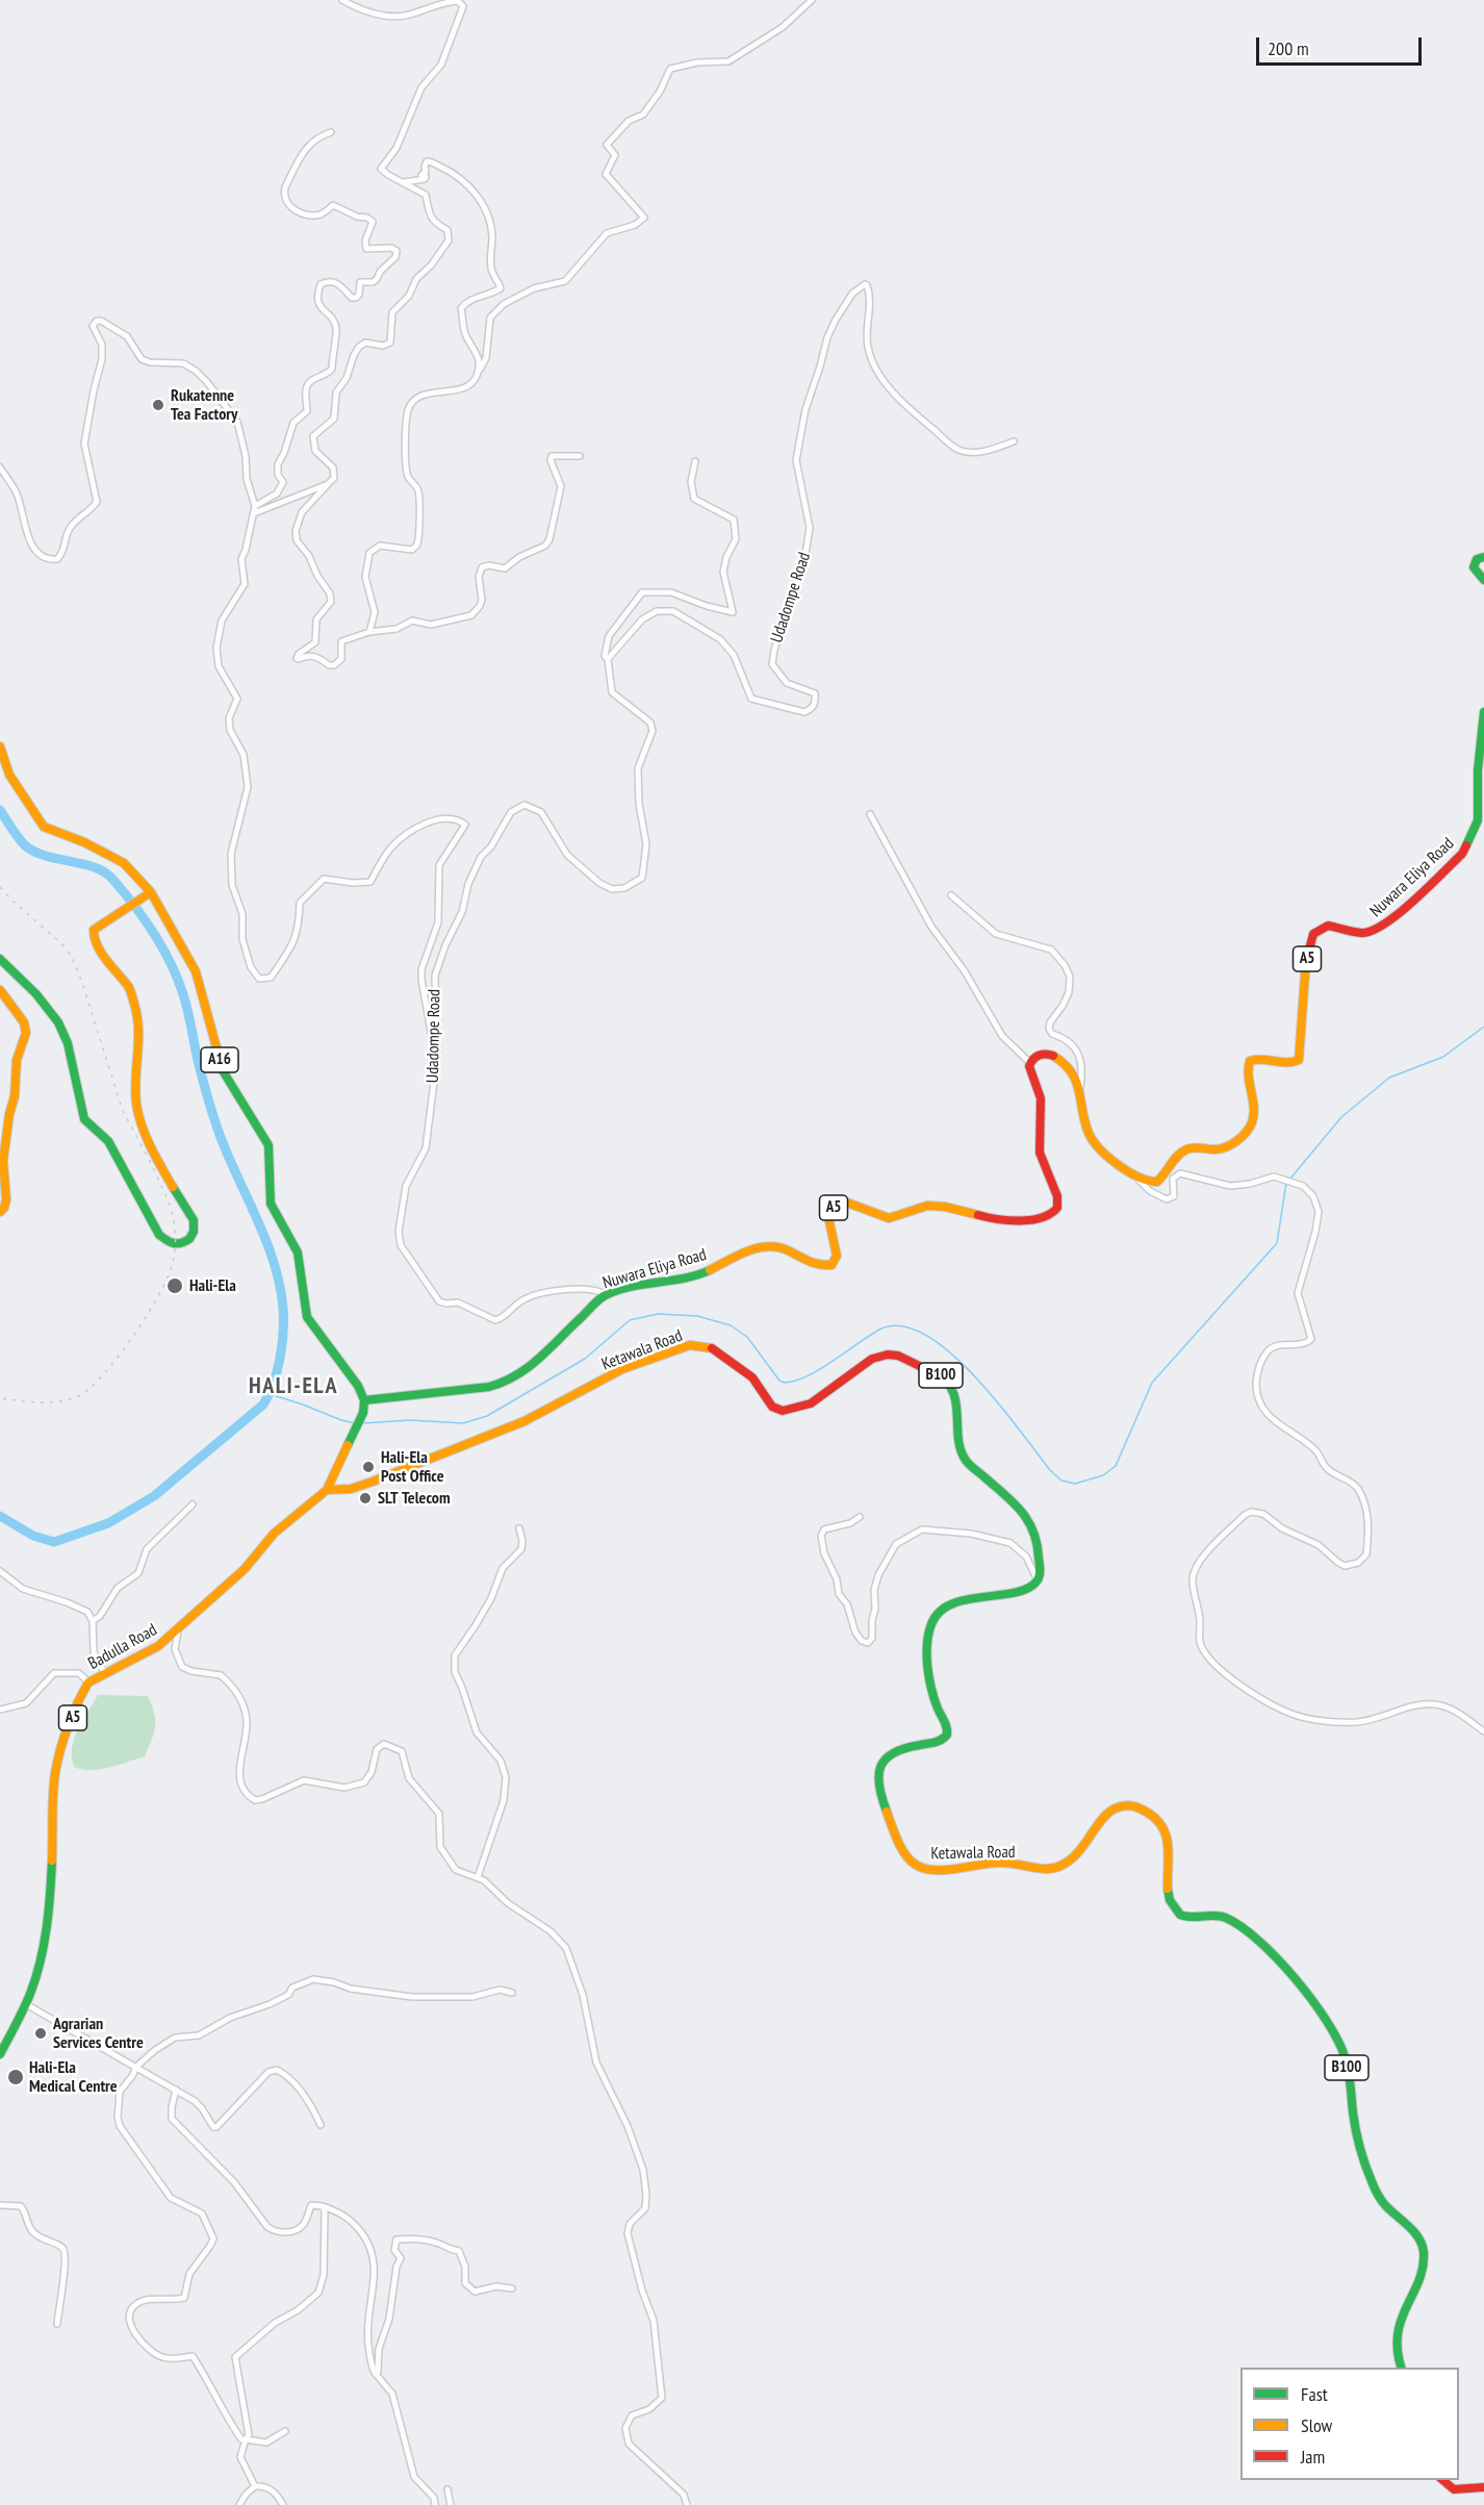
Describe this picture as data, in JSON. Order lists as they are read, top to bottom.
{
  "streets": {
    "main road": [
      "Nuwara Eliya Road",
      "A5",
      "A16",
      "Ketawala Road",
      "B100",
      "Badulla Road"
    ],
    "street": ["Udadompe Road"]
  },
  "crossings": [
    ["Udadompe Road", "Nuwara Eliya Road"],
    ["Nuwara Eliya Road", "A16"],
    ["Nuwara Eliya Road", "Badulla Road"],
    ["A16", "Badulla Road"],
    ["Ketawala Road", "Badulla Road"]
  ],
  "districts": ["HALI-ELA"],
  "places": [
    "Rukatenne Tea Factory",
    "Hali-Ela",
    "Hali-Ela Post Office",
    "SLT Telecom",
    "Agrarian Services Centre",
    "Hali-Ela Medical Centre"
  ],
  "legend": ["Fast", "Slow", "Jam"],
  "scale_bar": "200 m"
}
